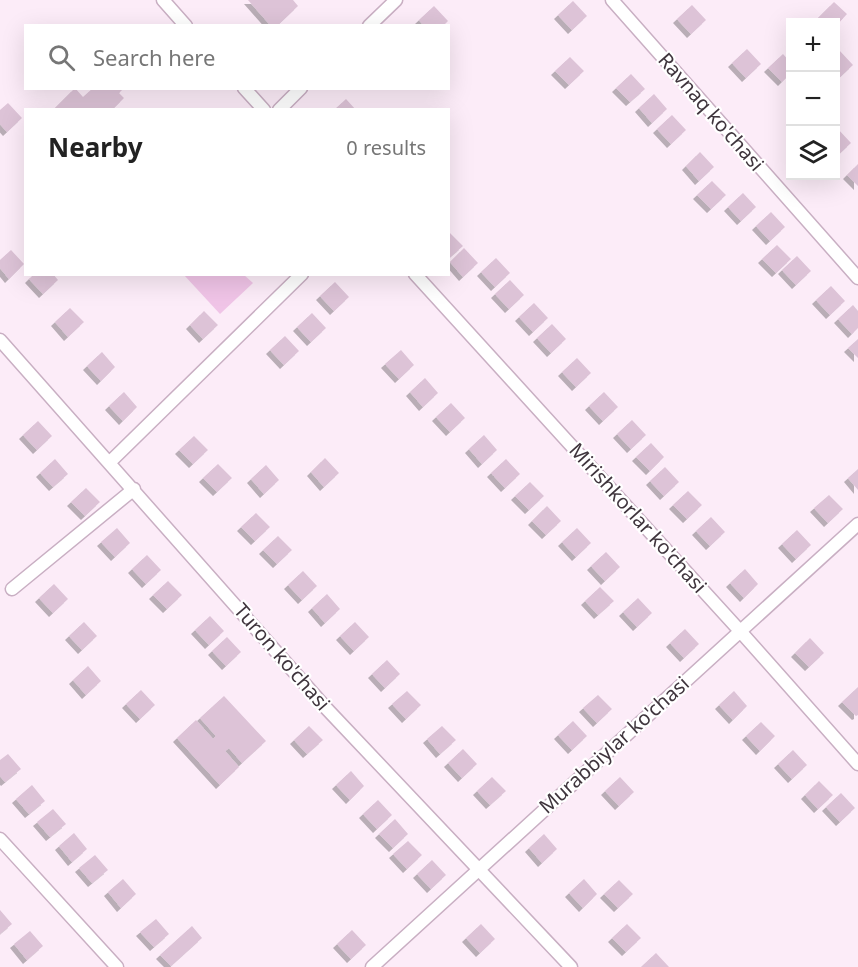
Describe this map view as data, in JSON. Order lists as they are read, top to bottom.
{
  "streets": {
    "street": [
      "Ravnaq ko'chasi",
      "Mirishkorlar ko'chasi",
      "Turon ko'chasi",
      "Murabbiylar ko'chasi"
    ]
  },
  "crossings": [
    ["Mirishkorlar ko'chasi", "Murabbiylar ko'chasi"],
    ["Turon ko'chasi", "Murabbiylar ko'chasi"]
  ],
  "page": {
    "map_buttons": ["+", "−"],
    "search": "Search here",
    "heading": ["Nearby", "0 results"]
  }
}
